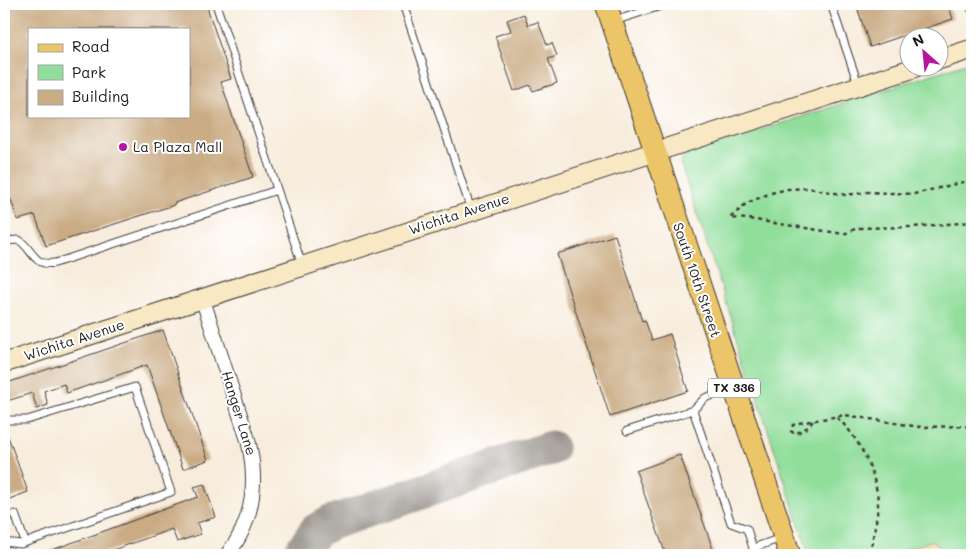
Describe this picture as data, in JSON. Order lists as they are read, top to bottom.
{
  "streets": {
    "main road": ["Wichita Avenue", "South 10th Street", "TX 336"],
    "street": ["Hanger Lane"]
  },
  "crossings": [
    ["Wichita Avenue", "South 10th Street"],
    ["Wichita Avenue", "Hanger Lane"]
  ],
  "places": ["La Plaza Mall"],
  "legend": ["Road", "Park", "Building"],
  "north": "top left"
}
